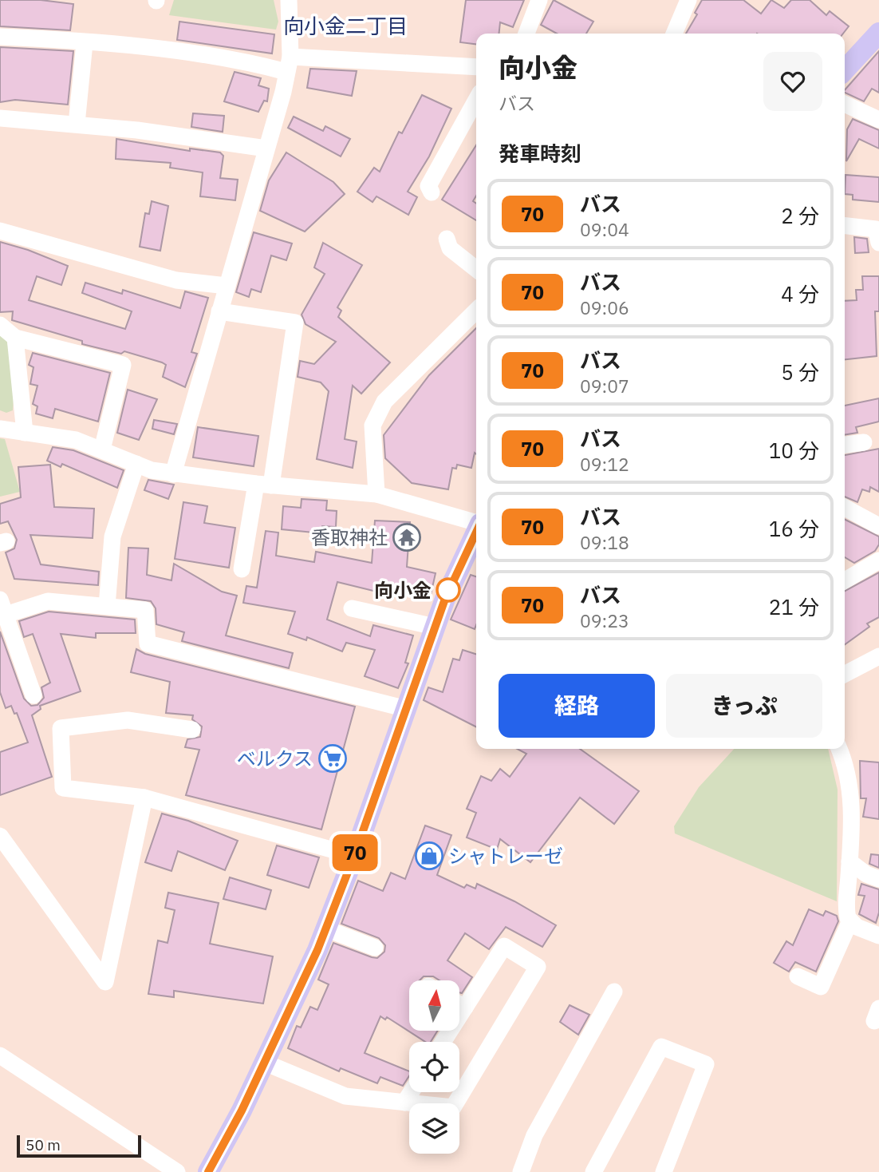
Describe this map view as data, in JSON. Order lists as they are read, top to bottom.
{
  "districts": ["向小金二丁目"],
  "places": {
    "temple": ["香取神社"],
    "other": ["向小金"],
    "supermarket": ["ベルクス"],
    "shop": ["シャトレーゼ"]
  },
  "lines": ["bus line 70"],
  "scale_bar": "50 m",
  "north": "top",
  "page": {
    "on_map": "70",
    "heading": [
      ["向小金", "バス"],
      "発車時刻"
    ],
    "list": [
      {
        "mark": "70",
        "name": "バス",
        "note": "09:04",
        "value": "2 分"
      },
      {
        "mark": "70",
        "name": "バス",
        "note": "09:06",
        "value": "4 分"
      },
      {
        "mark": "70",
        "name": "バス",
        "note": "09:07",
        "value": "5 分"
      },
      {
        "mark": "70",
        "name": "バス",
        "note": "09:12",
        "value": "10 分"
      },
      {
        "mark": "70",
        "name": "バス",
        "note": "09:18",
        "value": "16 分"
      },
      {
        "mark": "70",
        "name": "バス",
        "note": "09:23",
        "value": "21 分"
      }
    ],
    "buttons": ["経路", "きっぷ"],
    "scale": "50 m"
  }
}
